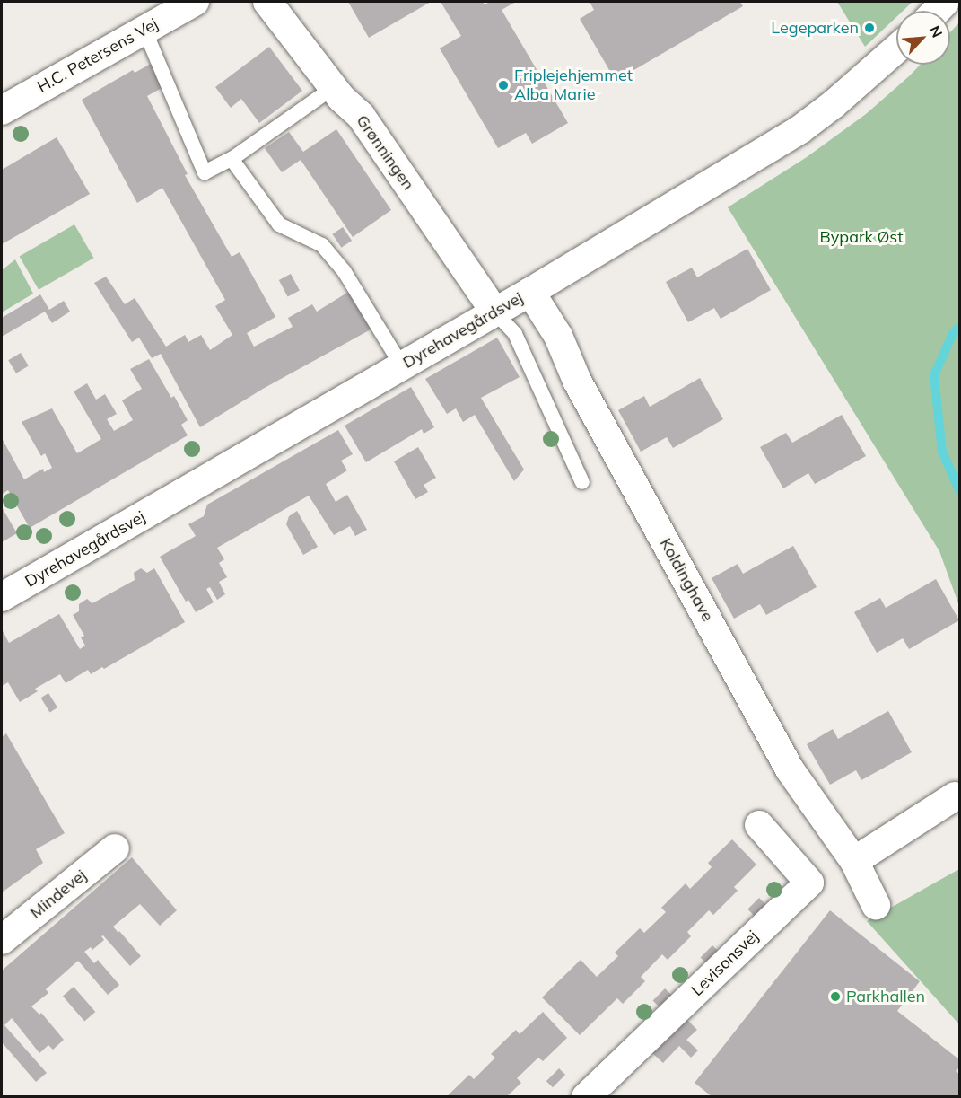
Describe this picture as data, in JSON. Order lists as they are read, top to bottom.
{
  "streets": {
    "street": [
      "H.C. Petersens Vej",
      "Grønningen",
      "Dyrehavegårdsvej",
      "Koldinghave",
      "Mindevej",
      "Levisonsvej"
    ]
  },
  "crossings": [
    ["Grønningen", "Dyrehavegårdsvej"],
    ["Dyrehavegårdsvej", "Koldinghave"]
  ],
  "parks": ["Bypark Øst"],
  "places": ["Legeparken", "Friplejehjemmet Alba Marie", "Parkhallen"],
  "north": "top right"
}
